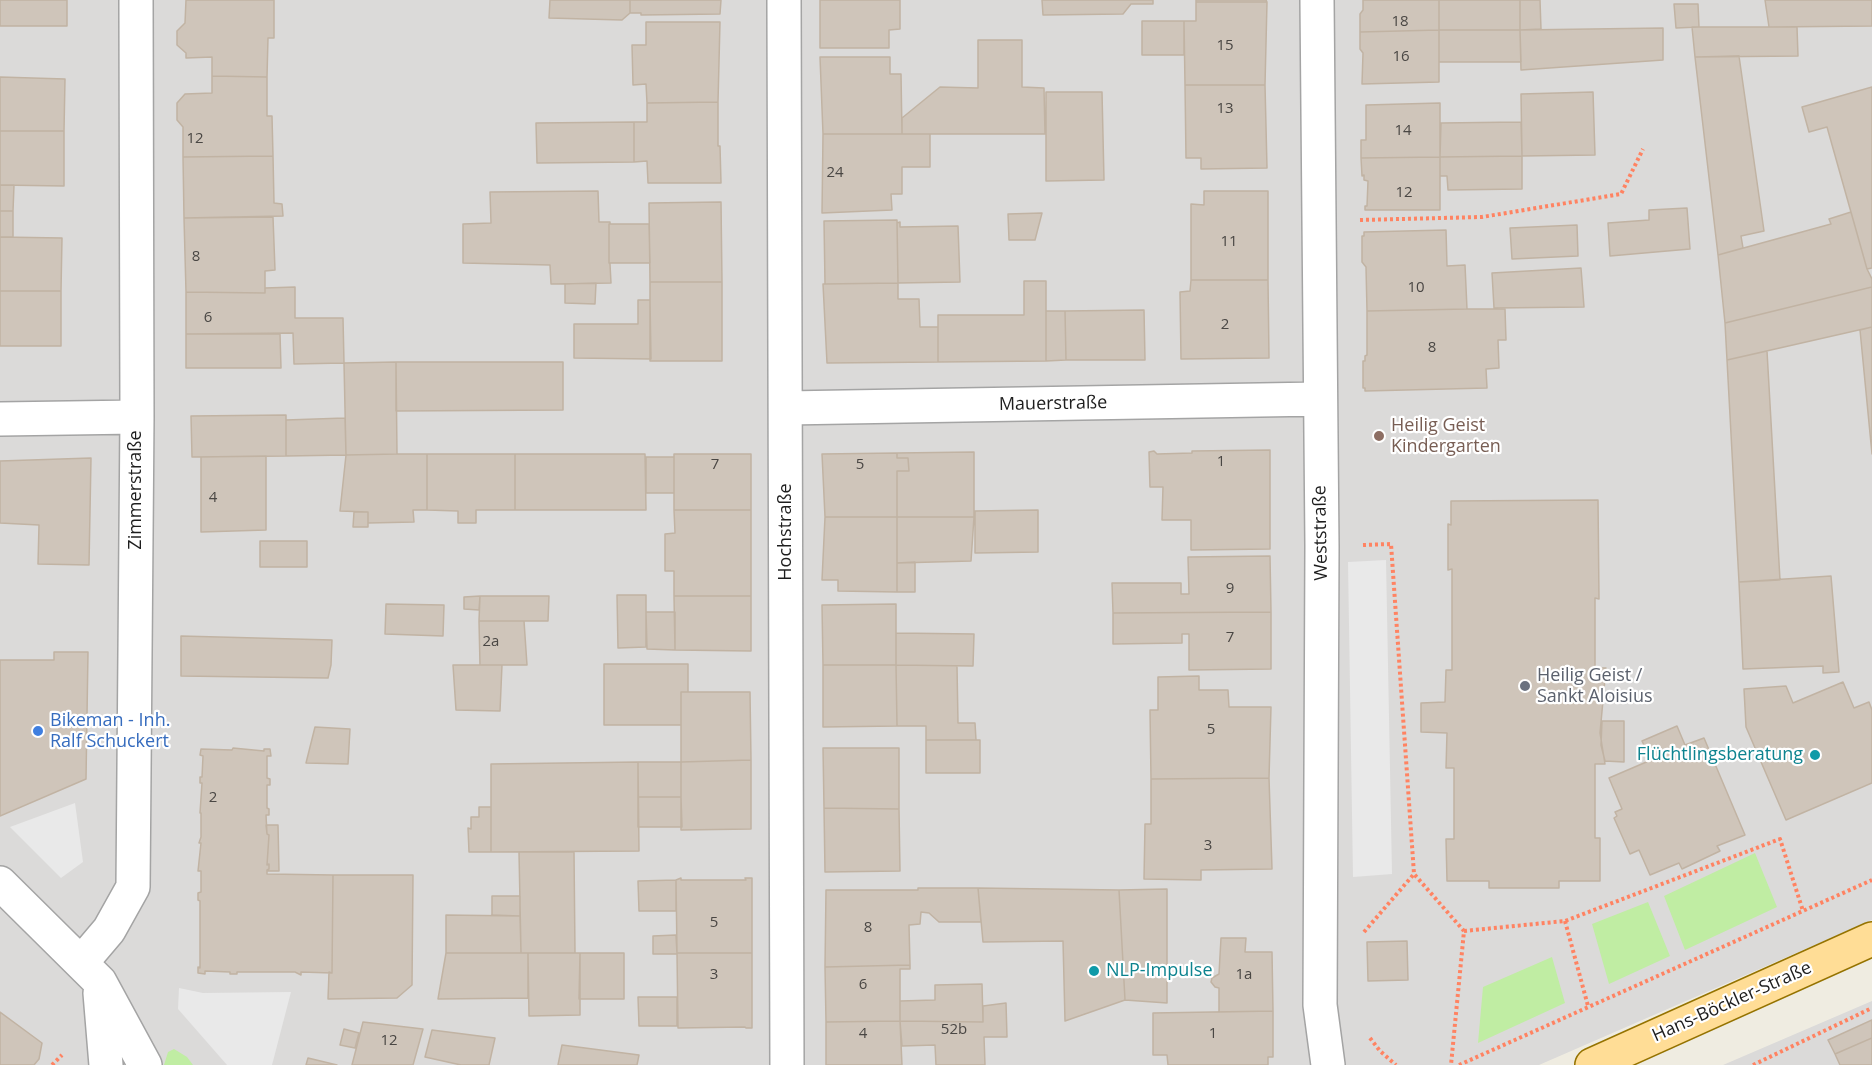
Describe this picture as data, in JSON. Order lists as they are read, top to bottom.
{
  "streets": {
    "main road": ["Hans-Böckler-Straße"],
    "street": [
      "Mauerstraße",
      "Zimmerstraße",
      "Hochstraße",
      "Weststraße"
    ]
  },
  "crossings": [
    ["Mauerstraße", "Hochstraße"],
    ["Mauerstraße", "Weststraße"]
  ],
  "places": [
    "Heilig Geist Kindergarten",
    "Heilig Geist / Sankt Aloisius",
    "Bikeman - Inh. Ralf Schuckert",
    "Flüchtlingsberatung",
    "NLP-Impulse"
  ],
  "house_numbers": [
    "18",
    "15",
    "16",
    "13",
    "14",
    "12",
    "24",
    "12",
    "11",
    "8",
    "10",
    "6",
    "2",
    "8",
    "1",
    "7",
    "5",
    "4",
    "9",
    "7",
    "2a",
    "5",
    "2",
    "3",
    "5",
    "8",
    "3",
    "1a",
    "6",
    "52b",
    "4",
    "1",
    "12"
  ]
}
